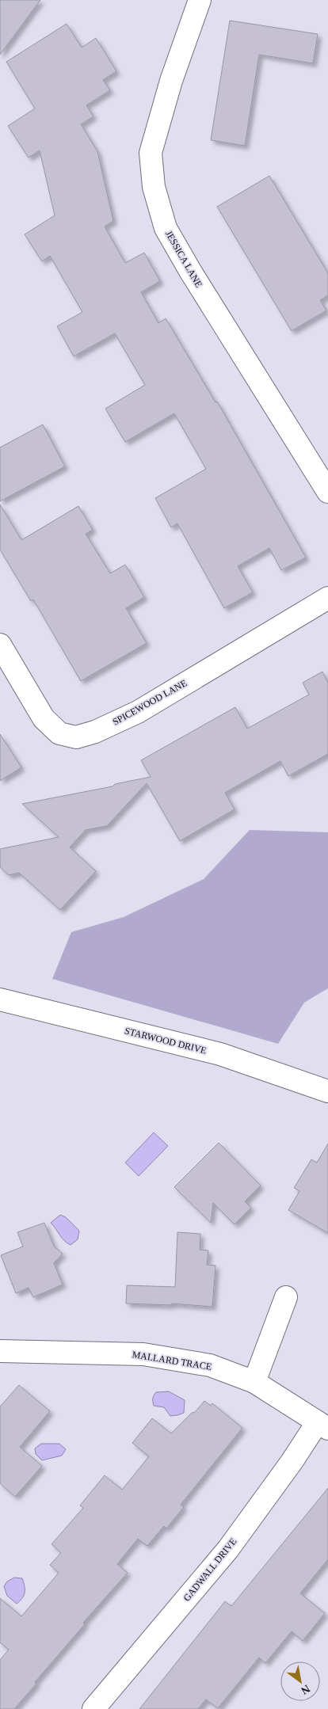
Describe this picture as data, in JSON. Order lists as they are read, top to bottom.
{
  "streets": {
    "street": [
      "JESSICA LANE",
      "SPICEWOOD LANE",
      "STARWOOD DRIVE",
      "MALLARD TRACE",
      "GADWALL DRIVE"
    ]
  },
  "crossings": [
    ["MALLARD TRACE", "GADWALL DRIVE"]
  ],
  "north": "bottom right"
}
